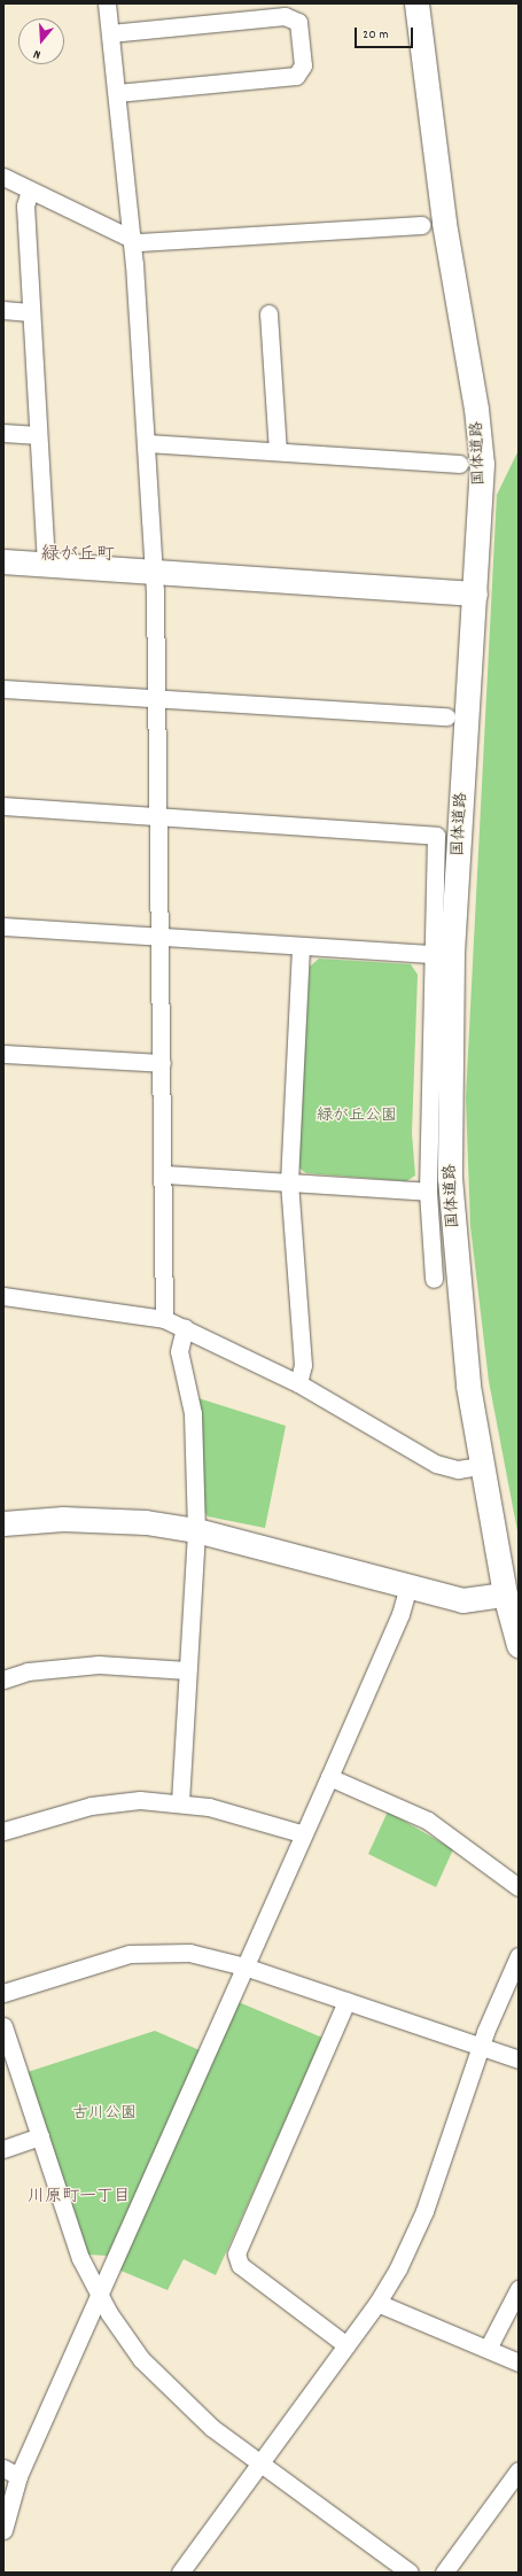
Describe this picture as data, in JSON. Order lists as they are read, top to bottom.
{
  "streets": {
    "street": ["国体道路"]
  },
  "districts": ["緑が丘町", "川原町一丁目"],
  "parks": ["緑が丘公園", "古川公園"],
  "scale_bar": "20 m",
  "north": "bottom"
}
